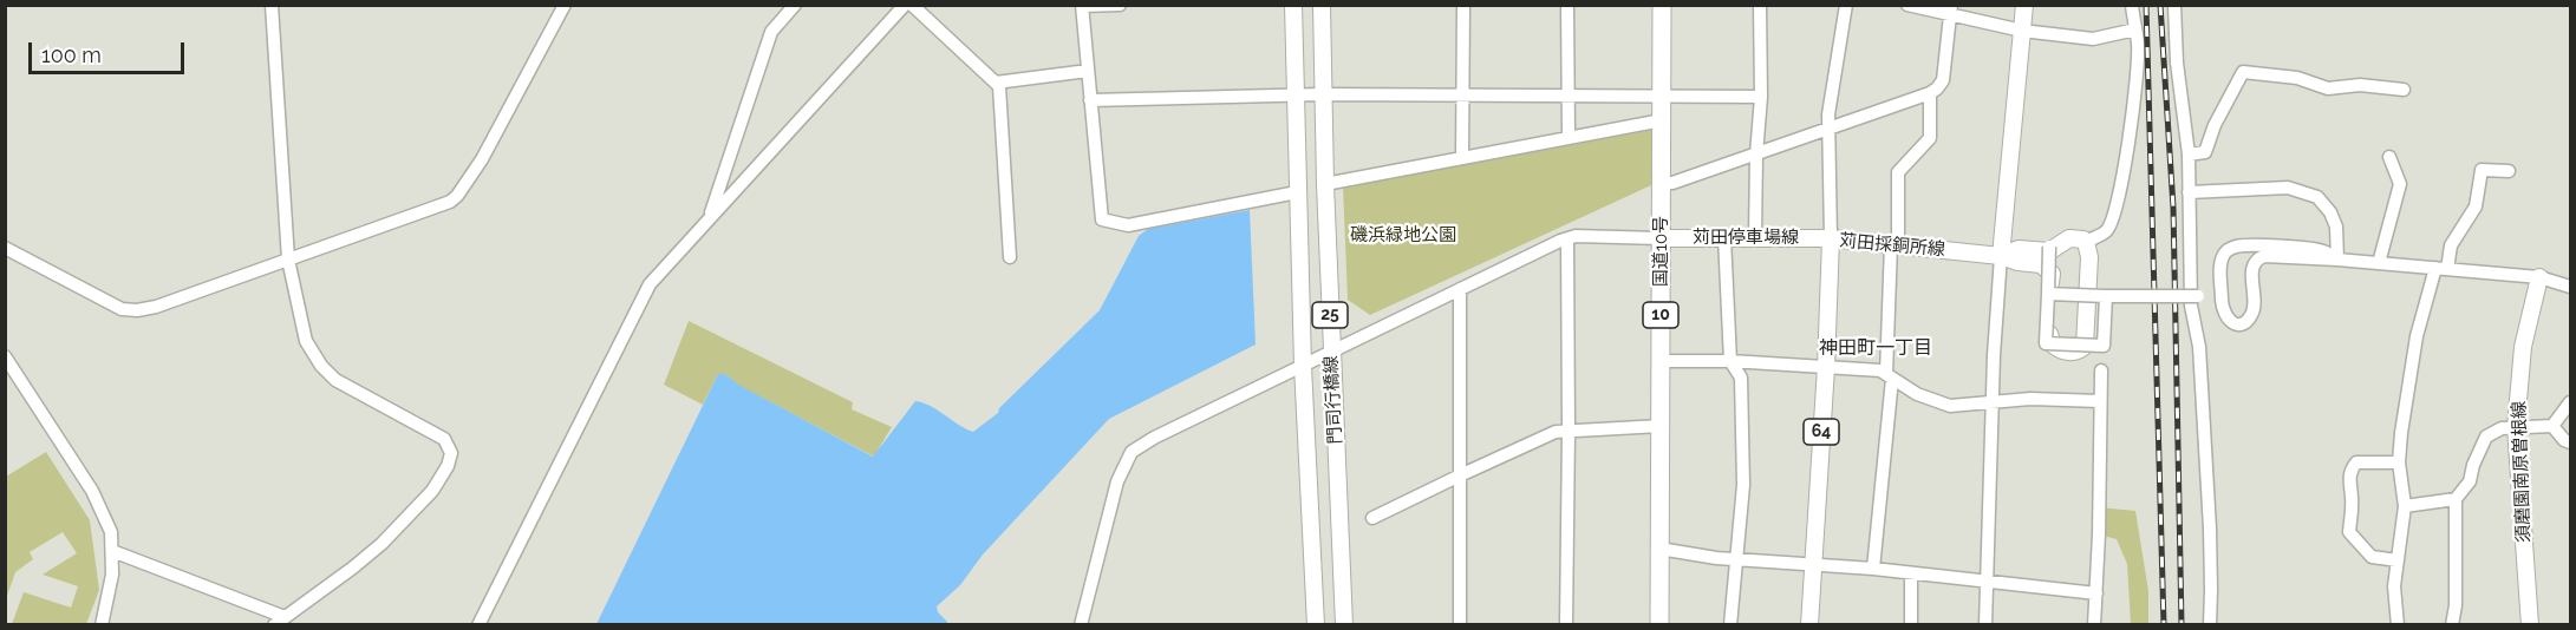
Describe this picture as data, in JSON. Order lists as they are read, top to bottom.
{
  "streets": {
    "highway": ["国道10号", "10"],
    "main road": [
      "苅田停車場線",
      "苅田採銅所線",
      "25",
      "門司行橋線",
      "64",
      "須磨園南原曽根線"
    ]
  },
  "crossings": [
    ["苅田停車場線", "苅田採銅所線"],
    ["苅田停車場線", "国道10号"]
  ],
  "districts": ["神田町一丁目"],
  "parks": ["磯浜緑地公園"],
  "scale_bar": "100 m"
}
